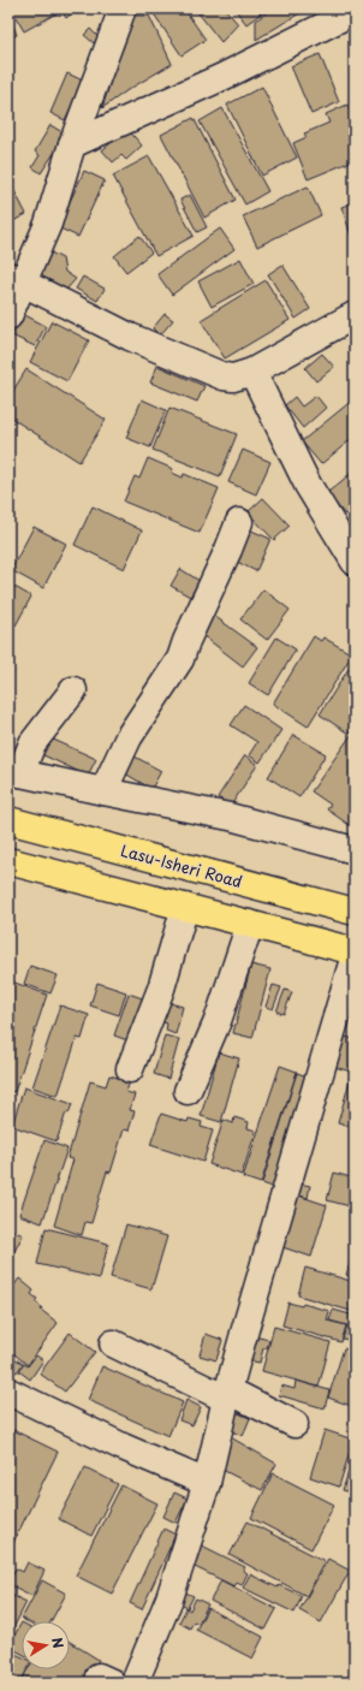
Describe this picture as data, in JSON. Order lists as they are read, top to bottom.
{
  "streets": {
    "main road": ["Lasu-Isheri Road"]
  },
  "north": "right"
}
